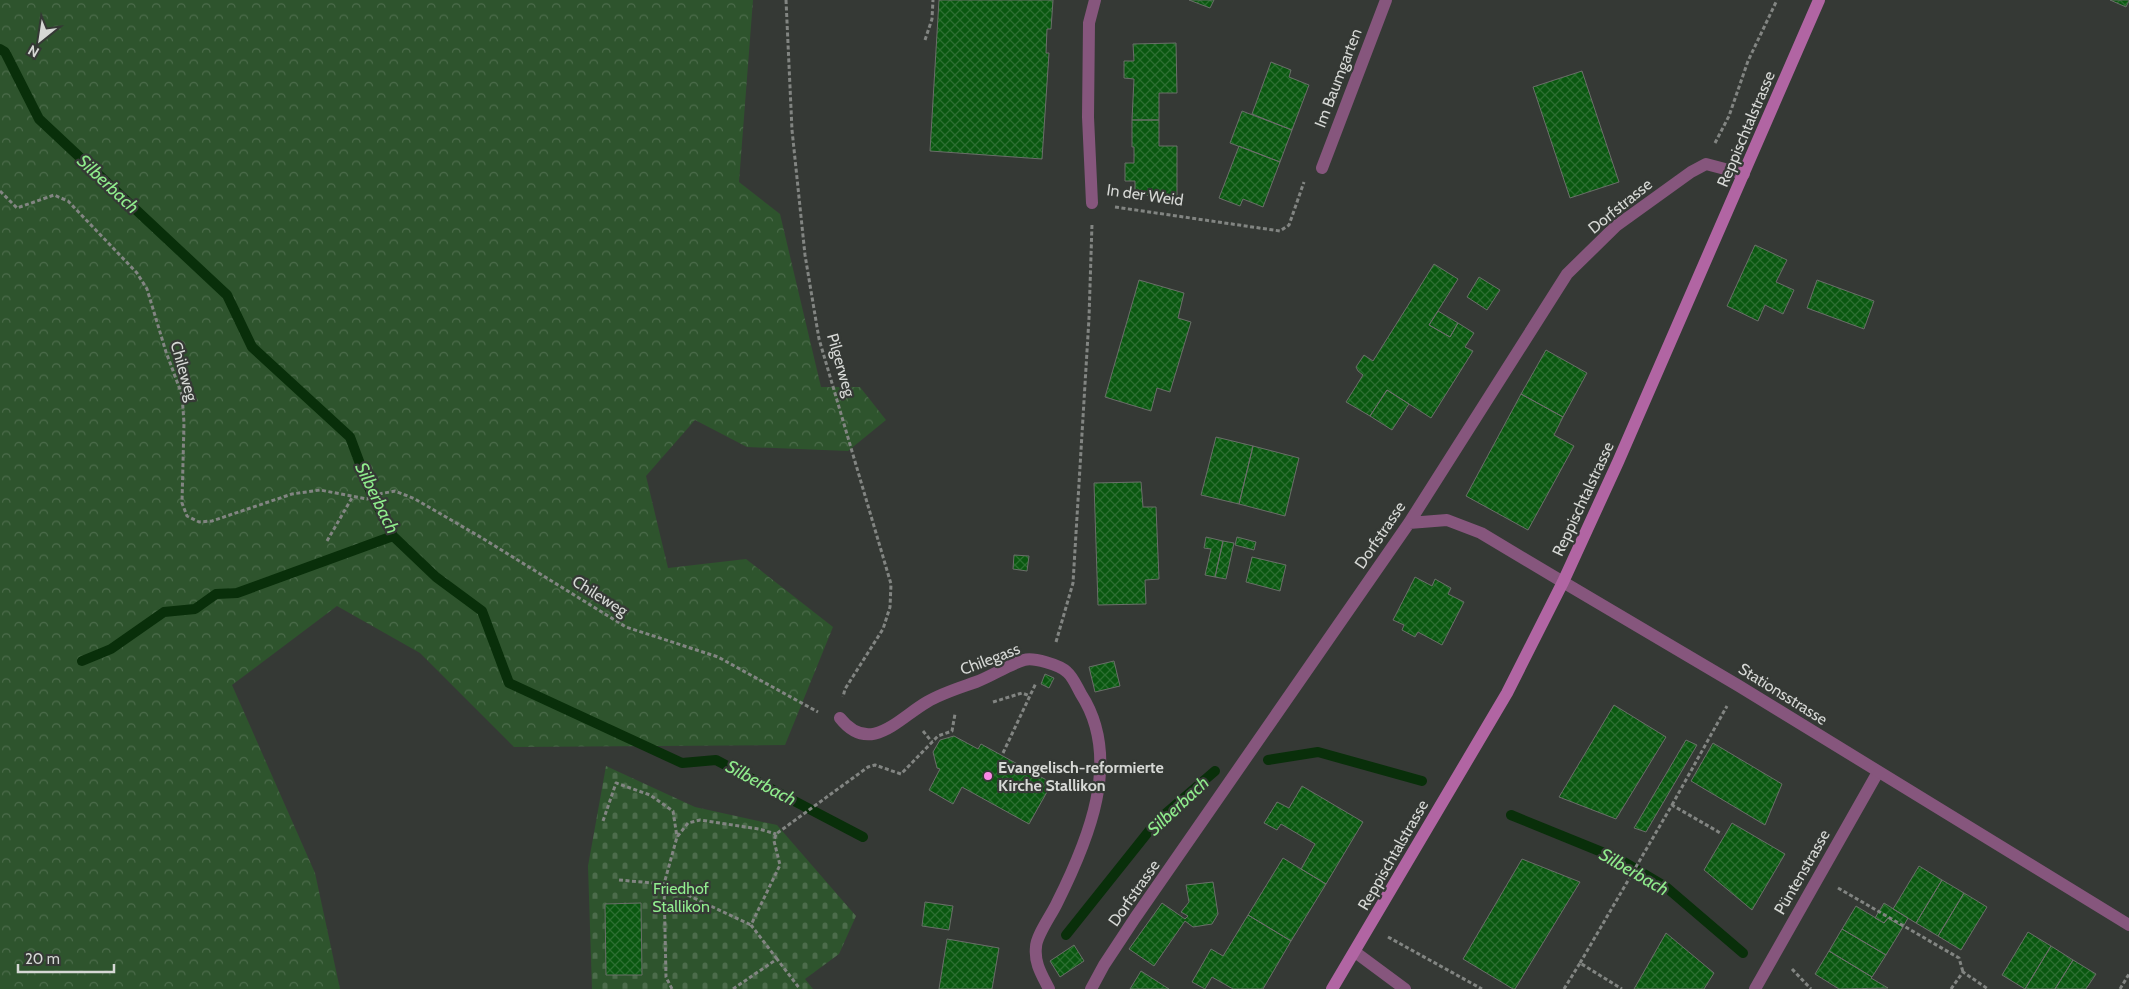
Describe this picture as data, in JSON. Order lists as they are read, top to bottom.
{
  "streets": {
    "main road": ["Reppischtalstrasse"],
    "street": [
      "Im Baumgarten",
      "In der Weid",
      "Dorfstrasse",
      "Chilegass",
      "Stationsstrasse",
      "Püntenstrasse"
    ],
    "path": ["Pilgerweg", "Chileweg"]
  },
  "crossings": [
    ["Im Baumgarten", "In der Weid"],
    ["Reppischtalstrasse", "Stationsstrasse"],
    ["Dorfstrasse", "Stationsstrasse"],
    ["Pilgerweg", "Chileweg"],
    ["Pilgerweg", "Chilegass"],
    ["Chileweg", "Chilegass"],
    ["Stationsstrasse", "Püntenstrasse"]
  ],
  "water": ["Silberbach"],
  "parks": ["Friedhof Stallikon"],
  "places": ["Evangelisch-reformierte Kirche Stallikon"],
  "scale_bar": "20 m",
  "north": "bottom left"
}
